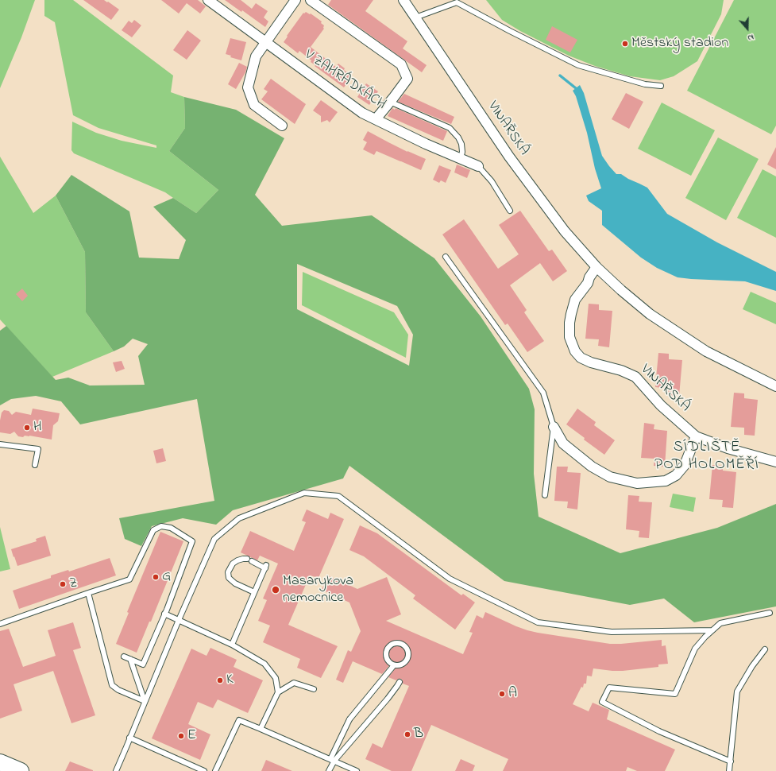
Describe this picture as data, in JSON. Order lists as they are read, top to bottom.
{
  "streets": {
    "street": ["V ZAHRÁDKÁCH", "VINAŘSKÁ"]
  },
  "districts": ["SÍDLIŠTĚ POD HOLOMĚŘÍ"],
  "places": [
    "Městský stadion",
    "H",
    "G",
    "Z",
    "Masarykova nemocnice",
    "K",
    "A",
    "B",
    "E"
  ],
  "north": "bottom"
}
